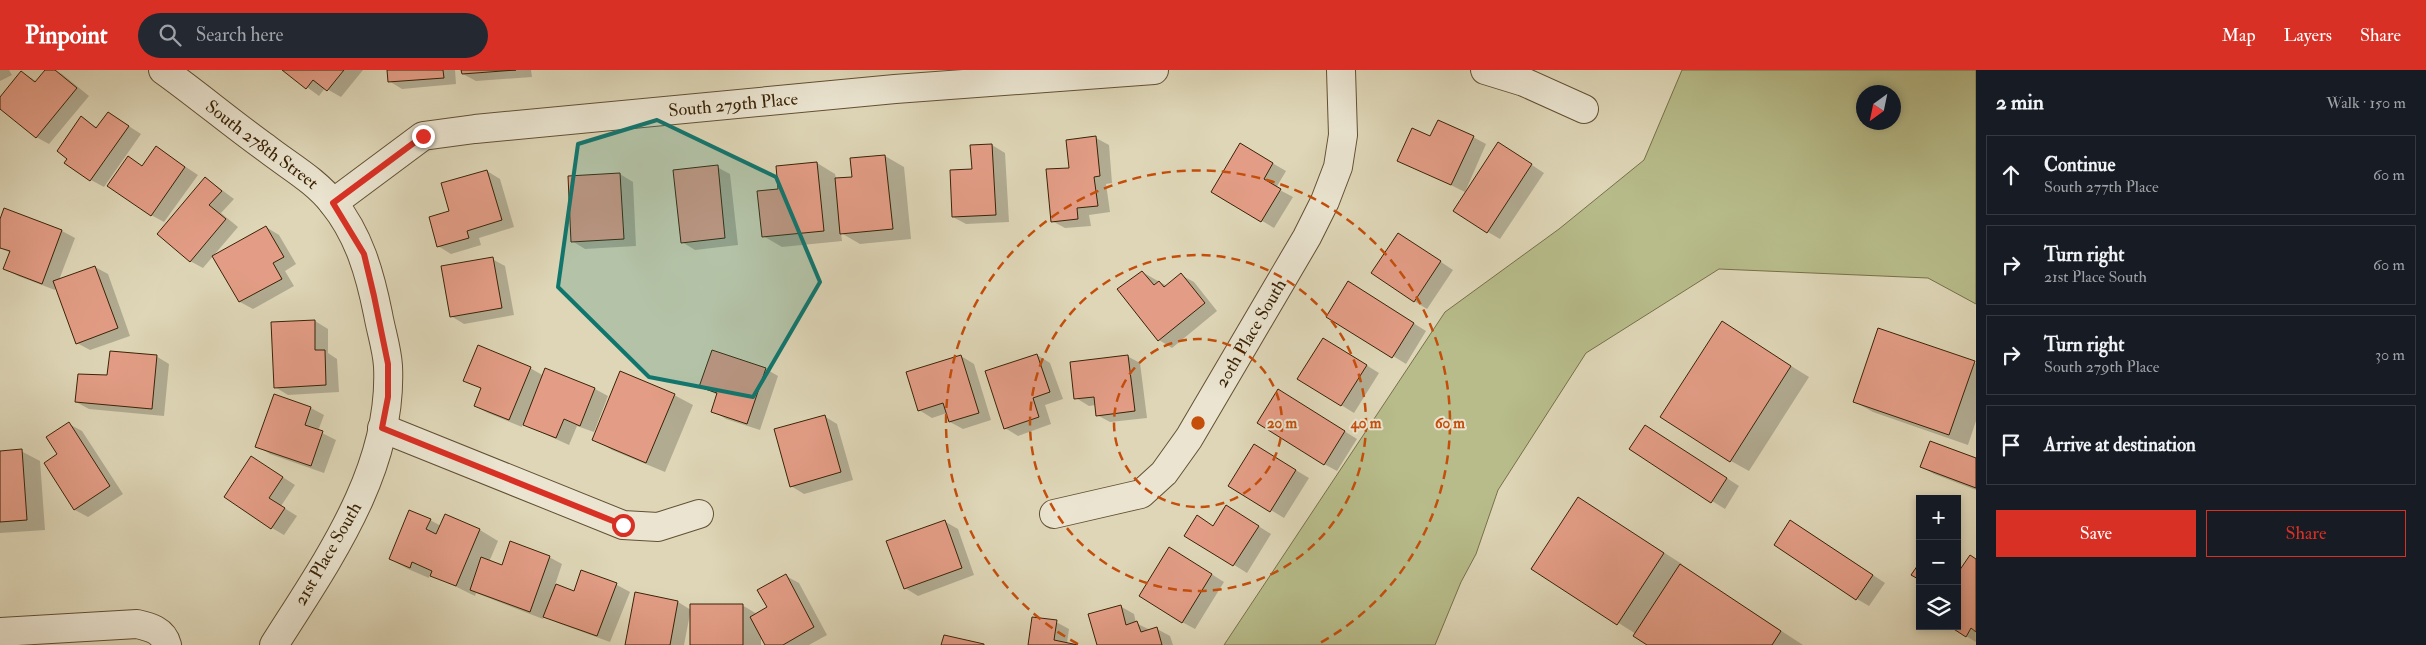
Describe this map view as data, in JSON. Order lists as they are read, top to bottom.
{
  "streets": {
    "street": [
      "South 279th Place",
      "South 278th Street",
      "20th Place South",
      "21st Place South"
    ]
  },
  "crossings": [
    ["South 279th Place", "South 278th Street"],
    ["South 279th Place", "21st Place South"],
    ["South 278th Street", "21st Place South"]
  ],
  "north": "bottom left",
  "page": {
    "header": "Pinpoint",
    "search": "Search here",
    "nav": ["Map", "Layers", "Share"],
    "heading": ["2 min", "Walk · 150 m"],
    "list": [
      ["Continue", "South 277th Place", "60 m"],
      ["Turn right", "21st Place South", "60 m"],
      ["Turn right", "South 279th Place", "30 m"],
      "Arrive at destination"
    ],
    "map_buttons": ["+", "−"],
    "buttons": ["Save", "Share"]
  },
  "rings": ["20 m", "40 m", "60 m"]
}
